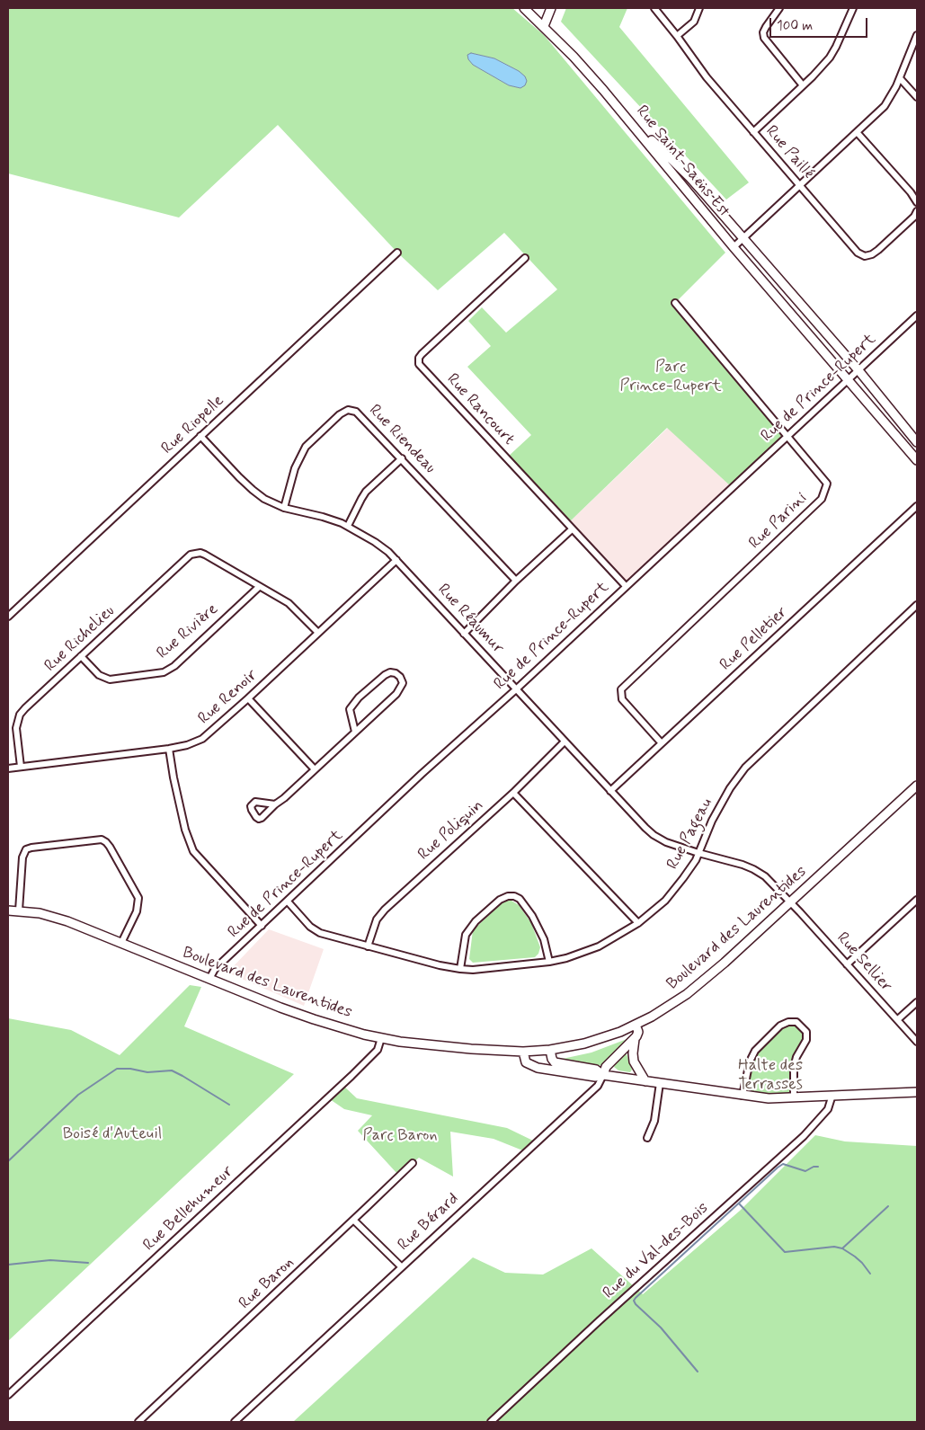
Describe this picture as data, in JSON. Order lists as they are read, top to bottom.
{
  "streets": {
    "street": [
      "Rue Paillé",
      "Rue Saint-Saëns Est",
      "Rue de Prince-Rupert",
      "Rue Rancourt",
      "Rue Riopelle",
      "Rue Riendeau",
      "Rue Parini",
      "Rue Réaumur",
      "Rue Rivière",
      "Rue Richelieu",
      "Rue Pelletier",
      "Rue Renoir",
      "Rue Poliquin",
      "Rue Pageau",
      "Boulevard des Laurentides",
      "Rue Sellier",
      "Rue Bellehumeur",
      "Rue Bérard",
      "Rue du Val-des-Bois",
      "Rue Baron"
    ]
  },
  "crossings": [
    ["Rue Saint-Saëns Est", "Rue de Prince-Rupert"],
    ["Rue de Prince-Rupert", "Rue Rancourt"],
    ["Rue de Prince-Rupert", "Rue Parini"],
    ["Rue de Prince-Rupert", "Rue Réaumur"],
    ["Rue de Prince-Rupert", "Rue Pageau"],
    ["Rue de Prince-Rupert", "Boulevard des Laurentides"],
    ["Rue Riopelle", "Rue Réaumur"],
    ["Rue Riendeau", "Rue Réaumur"],
    ["Rue Parini", "Rue Pelletier"],
    ["Rue Réaumur", "Rue Pelletier"],
    ["Rue Réaumur", "Rue Renoir"],
    ["Rue Réaumur", "Rue Poliquin"],
    ["Rue Réaumur", "Rue Pageau"],
    ["Rue Réaumur", "Boulevard des Laurentides"],
    ["Rue Réaumur", "Rue Sellier"],
    ["Rue Rivière", "Rue Richelieu"],
    ["Rue Richelieu", "Rue Renoir"],
    ["Rue Poliquin", "Rue Pageau"],
    ["Boulevard des Laurentides", "Rue Sellier"],
    ["Boulevard des Laurentides", "Rue Bellehumeur"]
  ],
  "parks": [
    "Parc Prince-Rupert",
    "Halte des Terrasses",
    "Boisé d'Auteuil",
    "Parc Baron"
  ],
  "scale_bar": "100 m"
}
